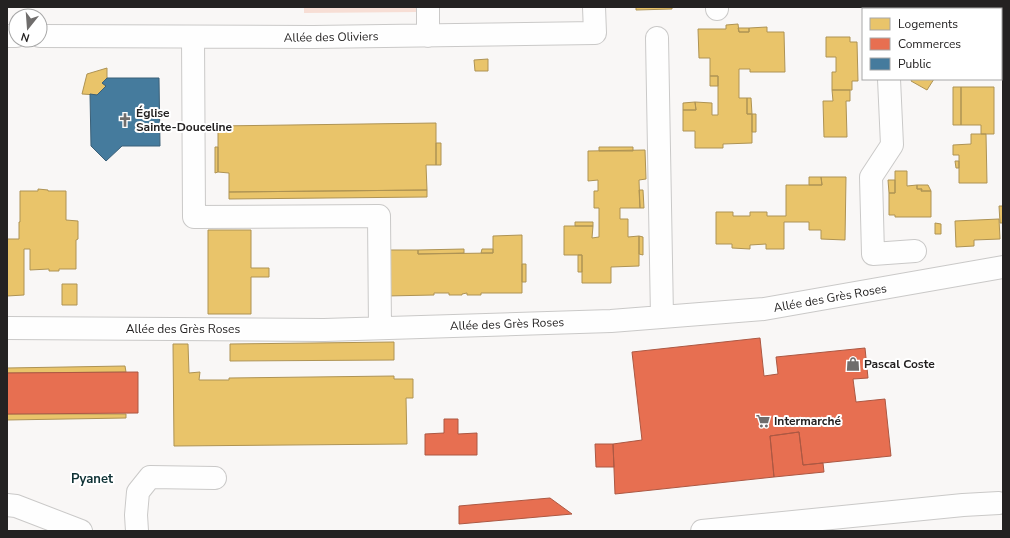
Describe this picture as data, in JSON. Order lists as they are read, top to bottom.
{
  "streets": {
    "street": ["Allée des Oliviers", "Allée des Grès Roses"]
  },
  "districts": ["Pyanet"],
  "places": {
    "church": ["Église Sainte-Douceline"],
    "shop": ["Pascal Coste"],
    "supermarket": ["Intermarché"]
  },
  "legend": ["Logements", "Commerces", "Public"],
  "north": "bottom"
}
